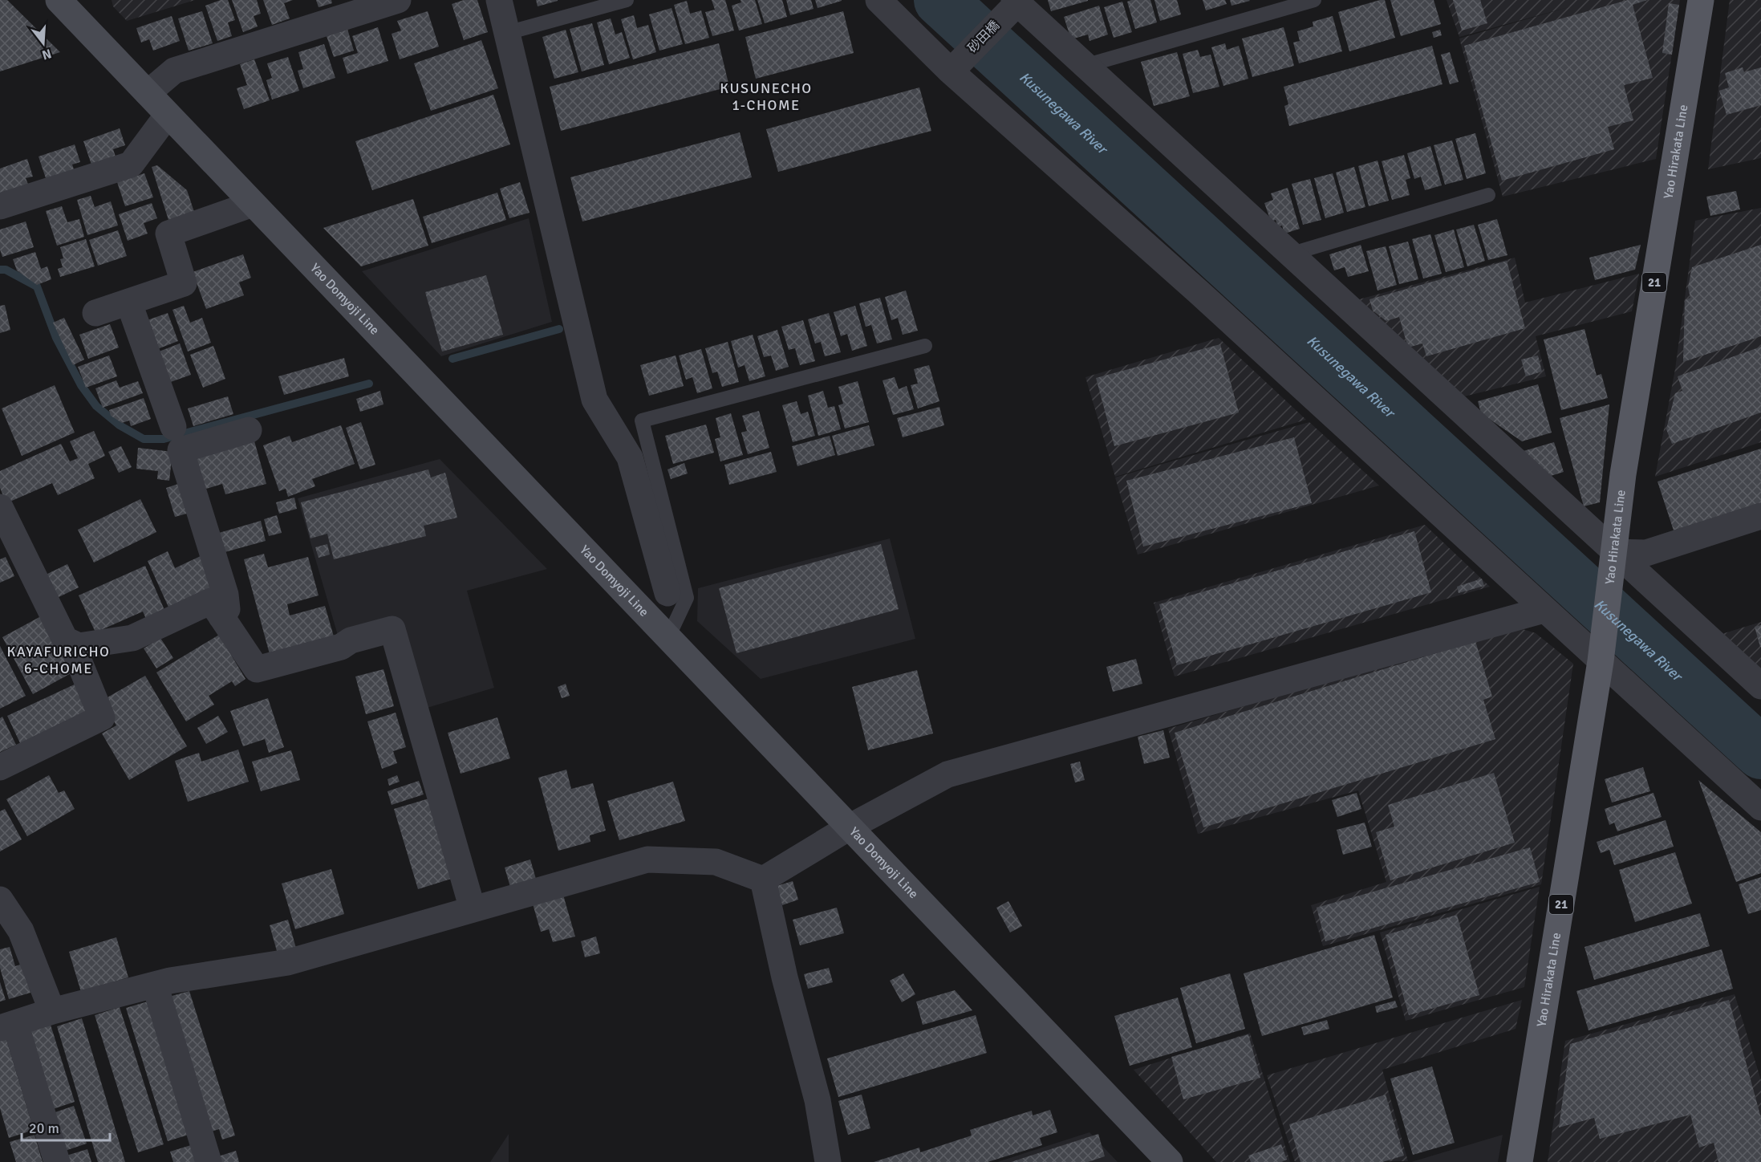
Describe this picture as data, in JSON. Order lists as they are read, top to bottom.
{
  "streets": {
    "main road": ["Yao Hirakata Line", "21", "Yao Domyoji Line"],
    "street": ["砂田橋"]
  },
  "districts": ["KUSUNECHO 1-CHOME", "KAYAFURICHO 6-CHOME"],
  "water": ["Kusunegawa River"],
  "scale_bar": "20 m",
  "north": "bottom"
}
